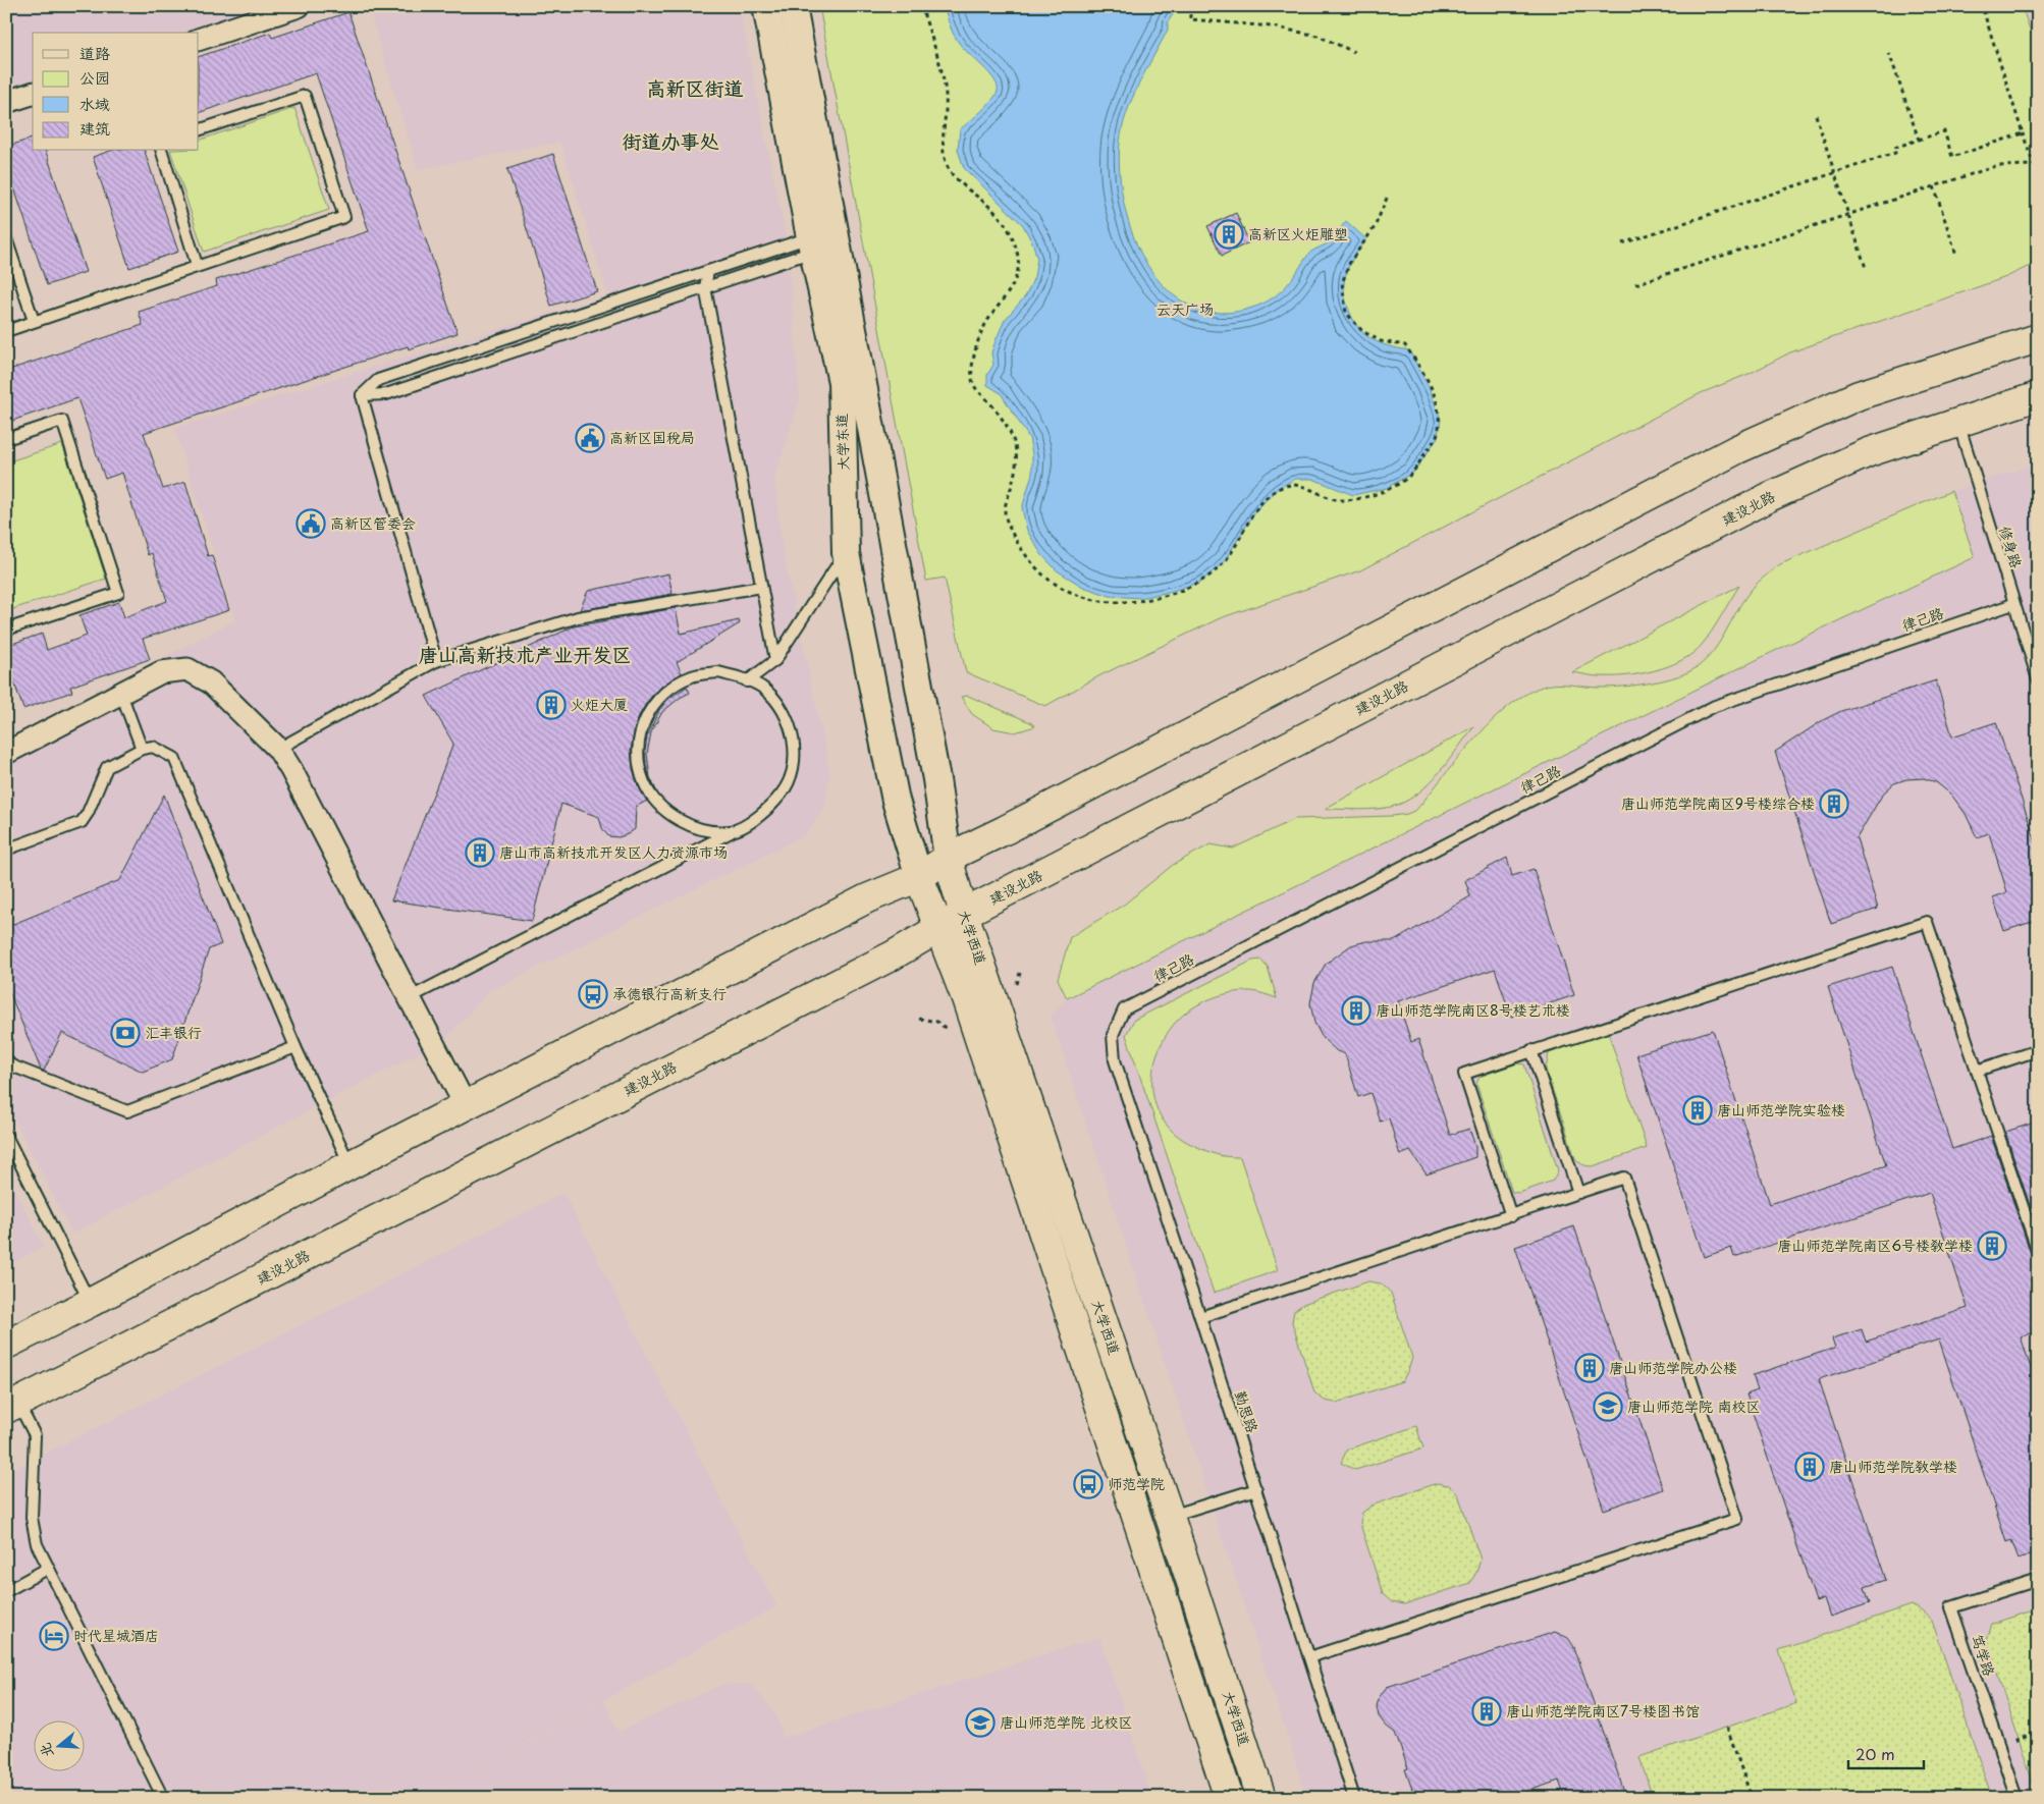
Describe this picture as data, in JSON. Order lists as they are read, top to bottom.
{
  "streets": {
    "main road": ["建设北路", "大学西道"],
    "street": ["大学东道"],
    "lane": [
      "修身路",
      "律己路",
      "勤思路",
      "笃学路"
    ]
  },
  "crossings": [
    ["大学东道", "大学西道"],
    ["建设北路", "修身路"],
    ["建设北路", "大学西道"],
    ["修身路", "律己路"],
    ["律己路", "勤思路"]
  ],
  "districts": ["高新区街道", "街道办事处", "唐山高新技术产业开发区"],
  "parks": ["云天广场"],
  "places": {
    "building": [
      "高新区火炬雕塑",
      "火炬大厦",
      "唐山师范学院南区9号楼综合楼",
      "唐山市高新技术开发区人力资源市场",
      "唐山师范学院南区8号楼艺术楼",
      "唐山师范学院实验楼",
      "唐山师范学院南区6号楼教学楼",
      "唐山师范学院办公楼",
      "唐山师范学院教学楼",
      "唐山师范学院南区7号楼图书馆"
    ],
    "public building": ["高新区国税局", "高新区管委会"],
    "bus stop": ["承德银行高新支行", "师范学院"],
    "bank": ["汇丰银行"],
    "school or university": ["唐山师范学院 南校区", "唐山师范学院 北校区"],
    "hotel": ["时代星城酒店"]
  },
  "legend": [
    "道路",
    "公园",
    "水域",
    "建筑"
  ],
  "scale_bar": "20 m",
  "north": "left"
}
